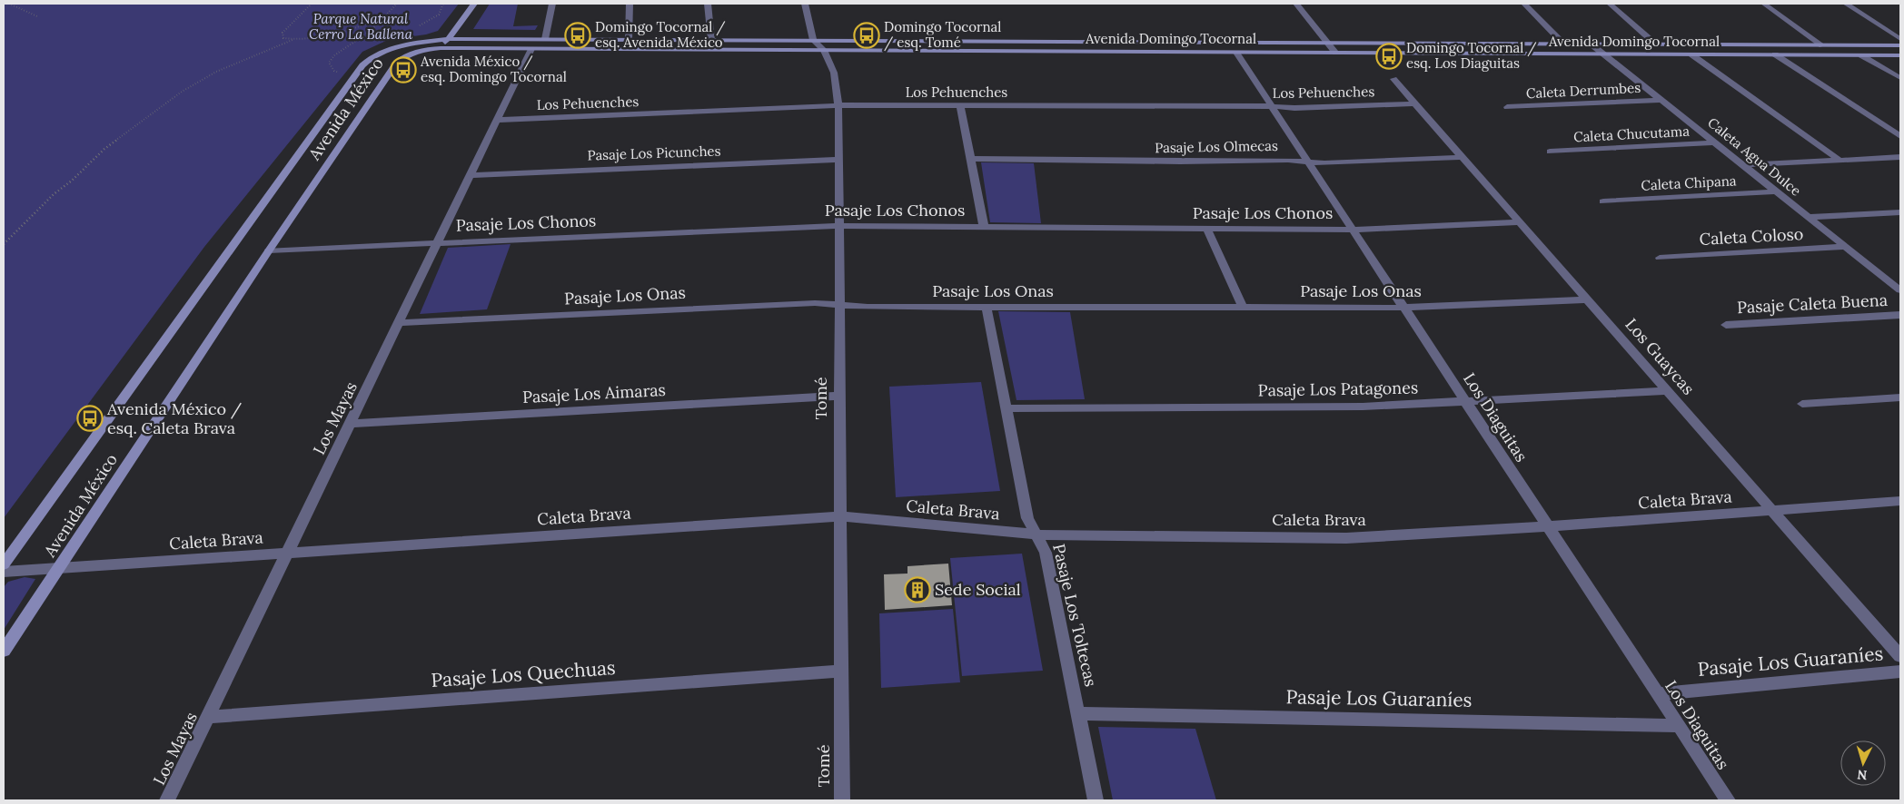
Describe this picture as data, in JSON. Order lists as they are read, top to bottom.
{
  "streets": {
    "main road": ["Avenida Domingo Tocornal", "Avenida México"],
    "street": [
      "Caleta Derrumbes",
      "Los Pehuenches",
      "Caleta Chucutama",
      "Pasaje Los Olmecas",
      "Pasaje Los Picunches",
      "Caleta Agua Dulce",
      "Caleta Chipana",
      "Pasaje Los Chonos",
      "Caleta Coloso",
      "Pasaje Los Onas",
      "Pasaje Caleta Buena",
      "Los Guaycas",
      "Pasaje Los Patagones",
      "Pasaje Los Aimaras",
      "Tomé",
      "Los Diaguitas",
      "Los Mayas",
      "Caleta Brava",
      "Pasaje Los Toltecas",
      "Pasaje Los Guaraníes",
      "Pasaje Los Quechuas"
    ]
  },
  "crossings": [
    ["Avenida Domingo Tocornal", "Avenida México"],
    ["Avenida Domingo Tocornal", "Caleta Agua Dulce"],
    ["Avenida Domingo Tocornal", "Tomé"],
    ["Avenida Domingo Tocornal", "Los Diaguitas"],
    ["Avenida Domingo Tocornal", "Los Mayas"],
    ["Caleta Derrumbes", "Caleta Agua Dulce"],
    ["Los Pehuenches", "Los Guaycas"],
    ["Los Pehuenches", "Tomé"],
    ["Los Pehuenches", "Los Diaguitas"],
    ["Los Pehuenches", "Los Mayas"],
    ["Avenida México", "Pasaje Los Chonos"],
    ["Avenida México", "Caleta Brava"],
    ["Caleta Chucutama", "Caleta Agua Dulce"],
    ["Pasaje Los Olmecas", "Los Guaycas"],
    ["Pasaje Los Olmecas", "Los Diaguitas"],
    ["Pasaje Los Picunches", "Tomé"],
    ["Pasaje Los Picunches", "Los Mayas"],
    ["Caleta Agua Dulce", "Caleta Chipana"],
    ["Caleta Agua Dulce", "Caleta Coloso"],
    ["Pasaje Los Chonos", "Los Guaycas"],
    ["Pasaje Los Chonos", "Tomé"],
    ["Pasaje Los Chonos", "Los Diaguitas"],
    ["Pasaje Los Chonos", "Los Mayas"],
    ["Pasaje Los Onas", "Los Guaycas"],
    ["Pasaje Los Onas", "Tomé"],
    ["Pasaje Los Onas", "Los Diaguitas"],
    ["Pasaje Los Onas", "Los Mayas"],
    ["Pasaje Los Onas", "Pasaje Los Toltecas"],
    ["Los Guaycas", "Pasaje Los Patagones"],
    ["Los Guaycas", "Caleta Brava"],
    ["Pasaje Los Patagones", "Los Diaguitas"],
    ["Pasaje Los Patagones", "Pasaje Los Toltecas"],
    ["Pasaje Los Aimaras", "Tomé"],
    ["Pasaje Los Aimaras", "Los Mayas"],
    ["Tomé", "Caleta Brava"],
    ["Tomé", "Pasaje Los Quechuas"],
    ["Los Diaguitas", "Caleta Brava"],
    ["Los Diaguitas", "Pasaje Los Guaraníes"],
    ["Los Mayas", "Caleta Brava"],
    ["Los Mayas", "Pasaje Los Quechuas"],
    ["Caleta Brava", "Pasaje Los Toltecas"],
    ["Pasaje Los Toltecas", "Pasaje Los Guaraníes"]
  ],
  "parks": ["Parque Natural Cerro La Ballena"],
  "places": {
    "bus stop": [
      "Domingo Tocornal / esq. Avenida México",
      "Domingo Tocornal / esq. Tomé",
      "Domingo Tocornal / esq. Los Diaguitas",
      "Avenida México / esq. Domingo Tocornal",
      "Avenida México / esq. Caleta Brava"
    ],
    "building": ["Sede Social"]
  },
  "north": "bottom"
}
